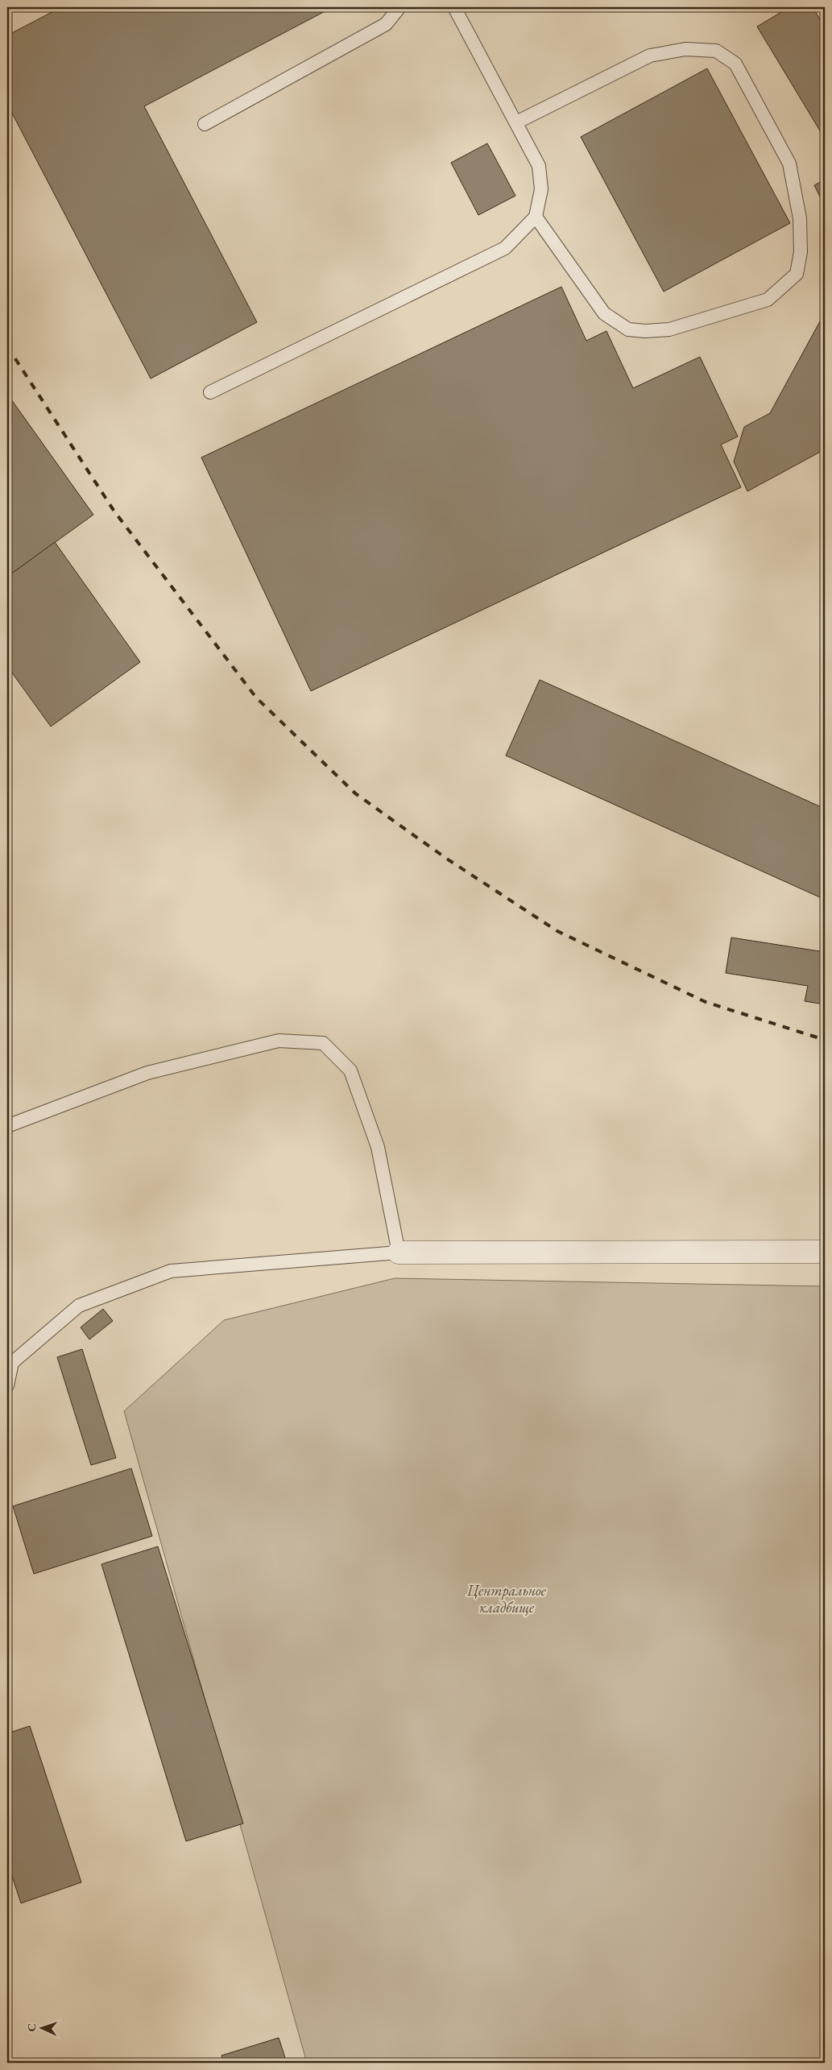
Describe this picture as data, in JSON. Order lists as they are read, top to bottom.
{
  "parks": ["Центральное кладбище"],
  "north": "left"
}
